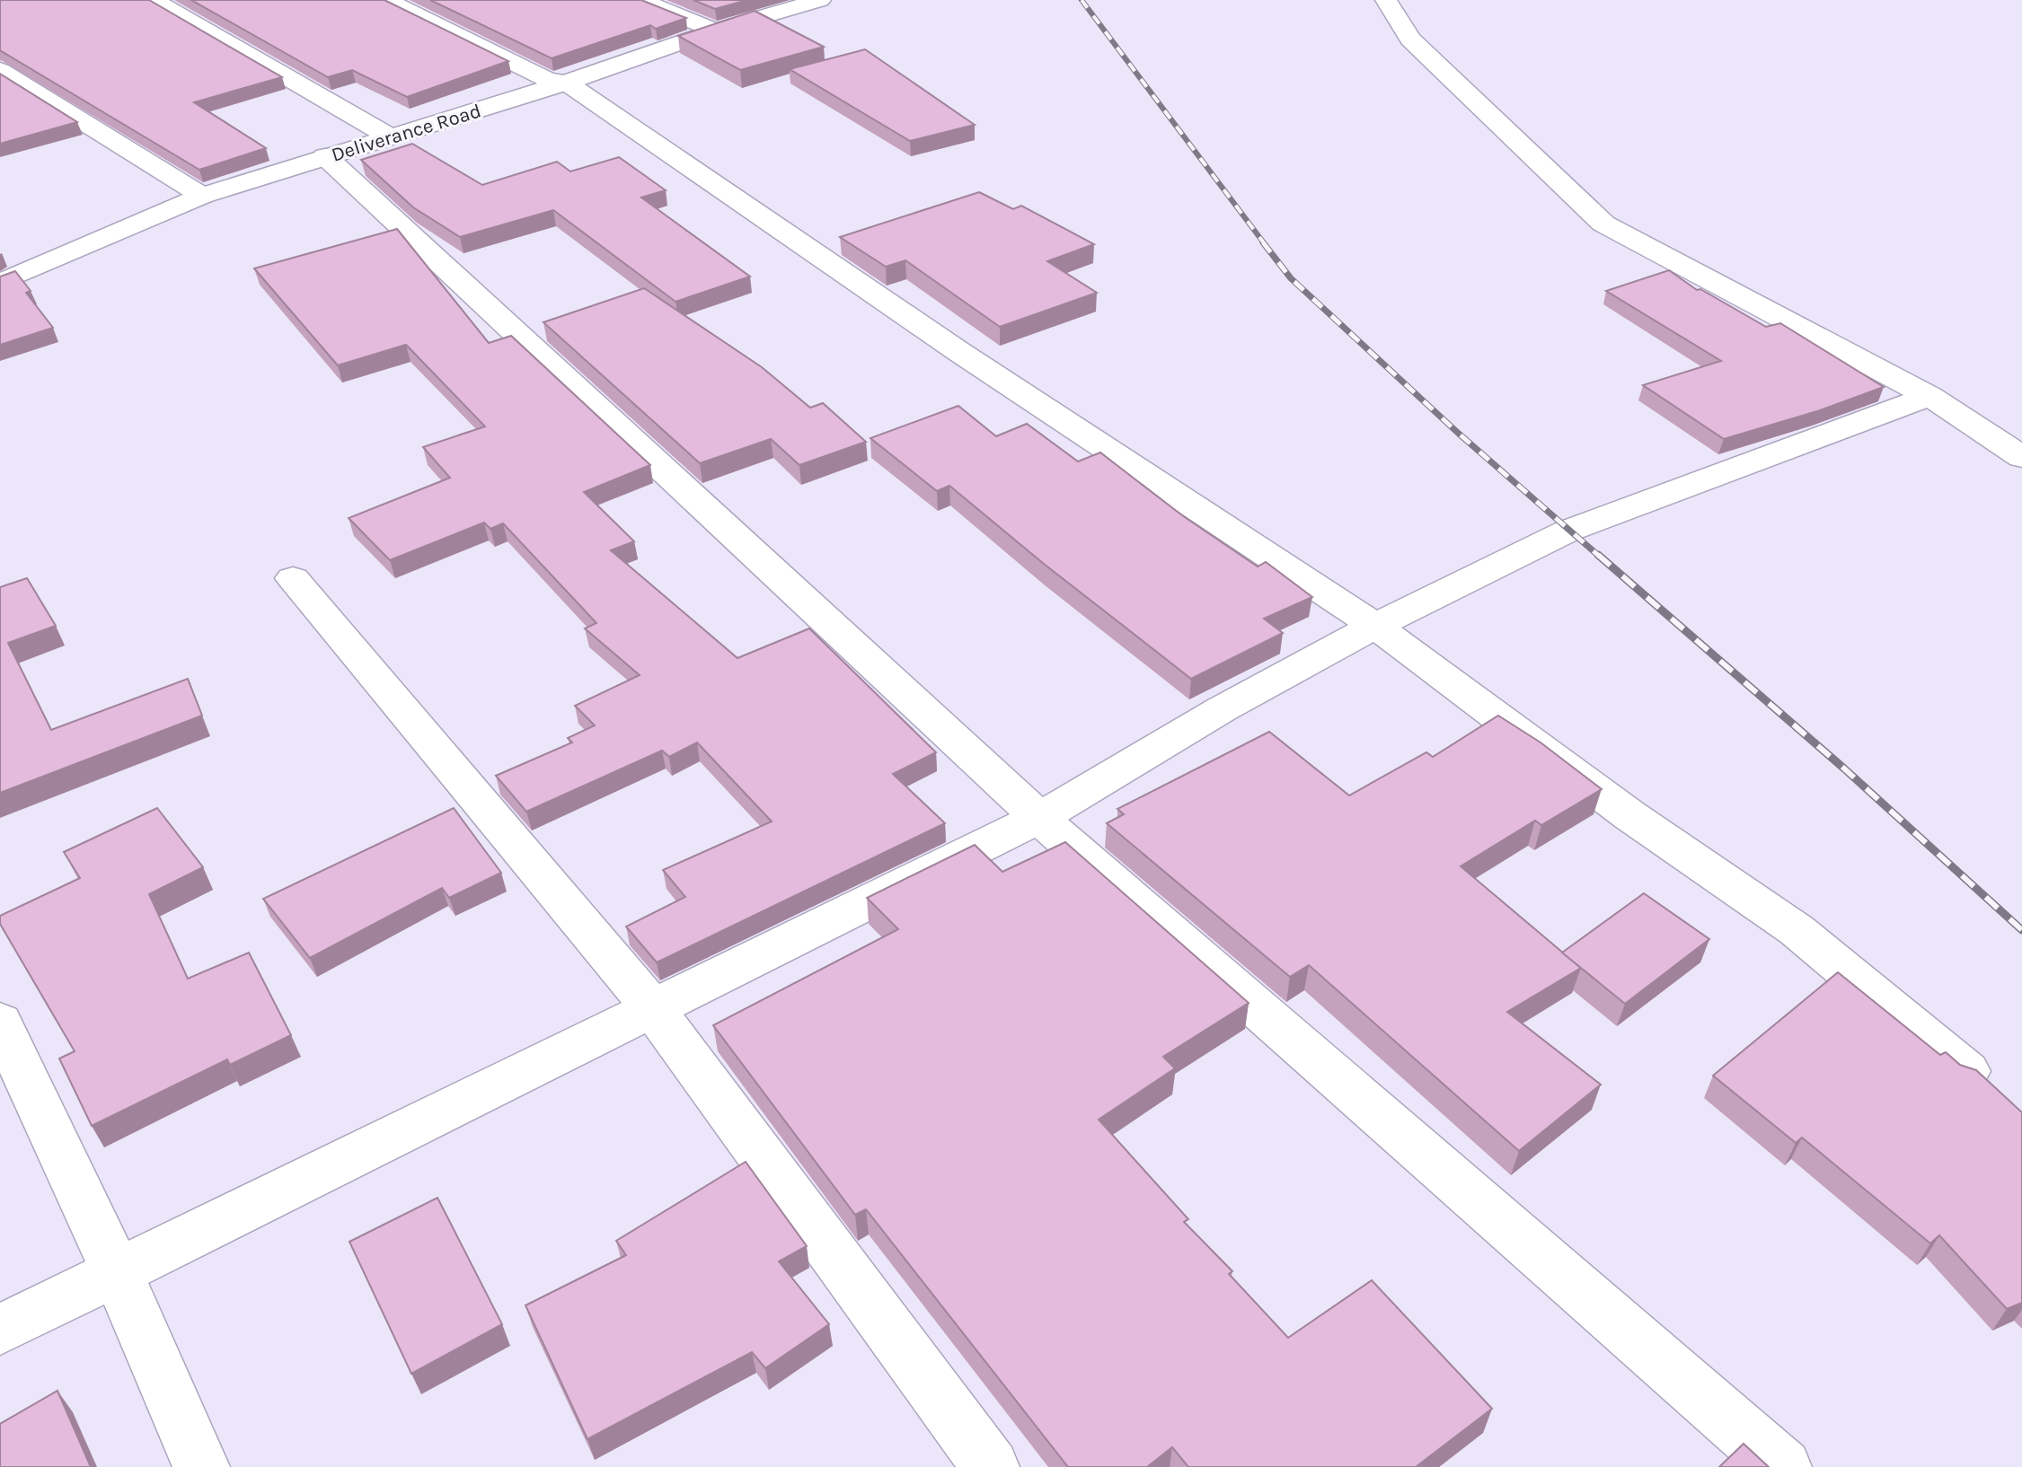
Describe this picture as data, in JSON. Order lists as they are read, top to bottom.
{
  "streets": {
    "street": ["Deliverance Road"]
  }
}
